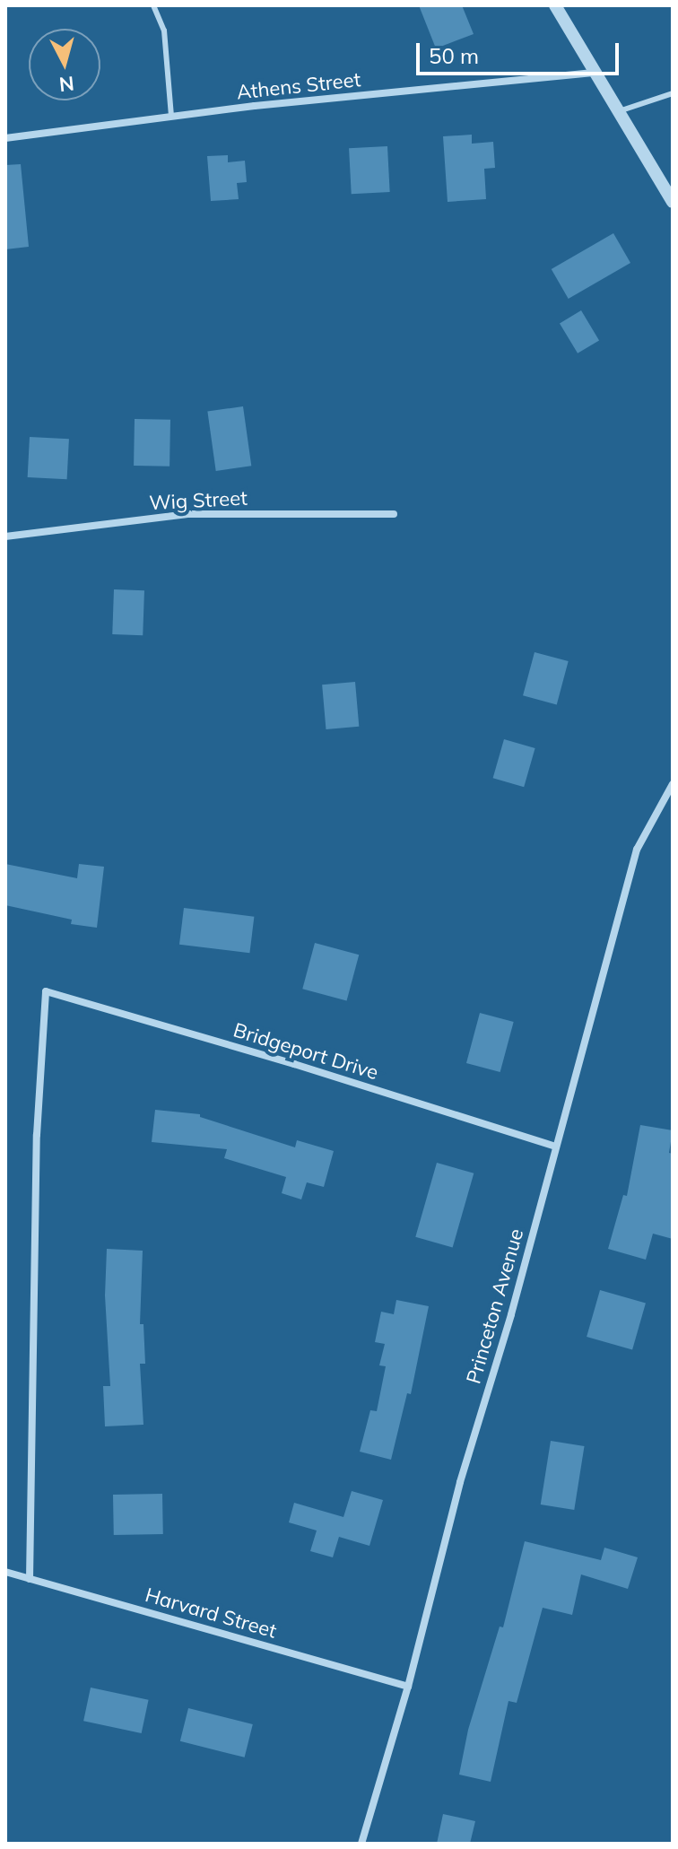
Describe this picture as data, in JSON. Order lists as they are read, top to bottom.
{
  "streets": {
    "street": [
      "Athens Street",
      "Wig Street",
      "Bridgeport Drive",
      "Princeton Avenue",
      "Harvard Street"
    ]
  },
  "crossings": [
    ["Bridgeport Drive", "Princeton Avenue"],
    ["Bridgeport Drive", "Harvard Street"],
    ["Princeton Avenue", "Harvard Street"]
  ],
  "scale_bar": "50 m",
  "north": "bottom"
}
